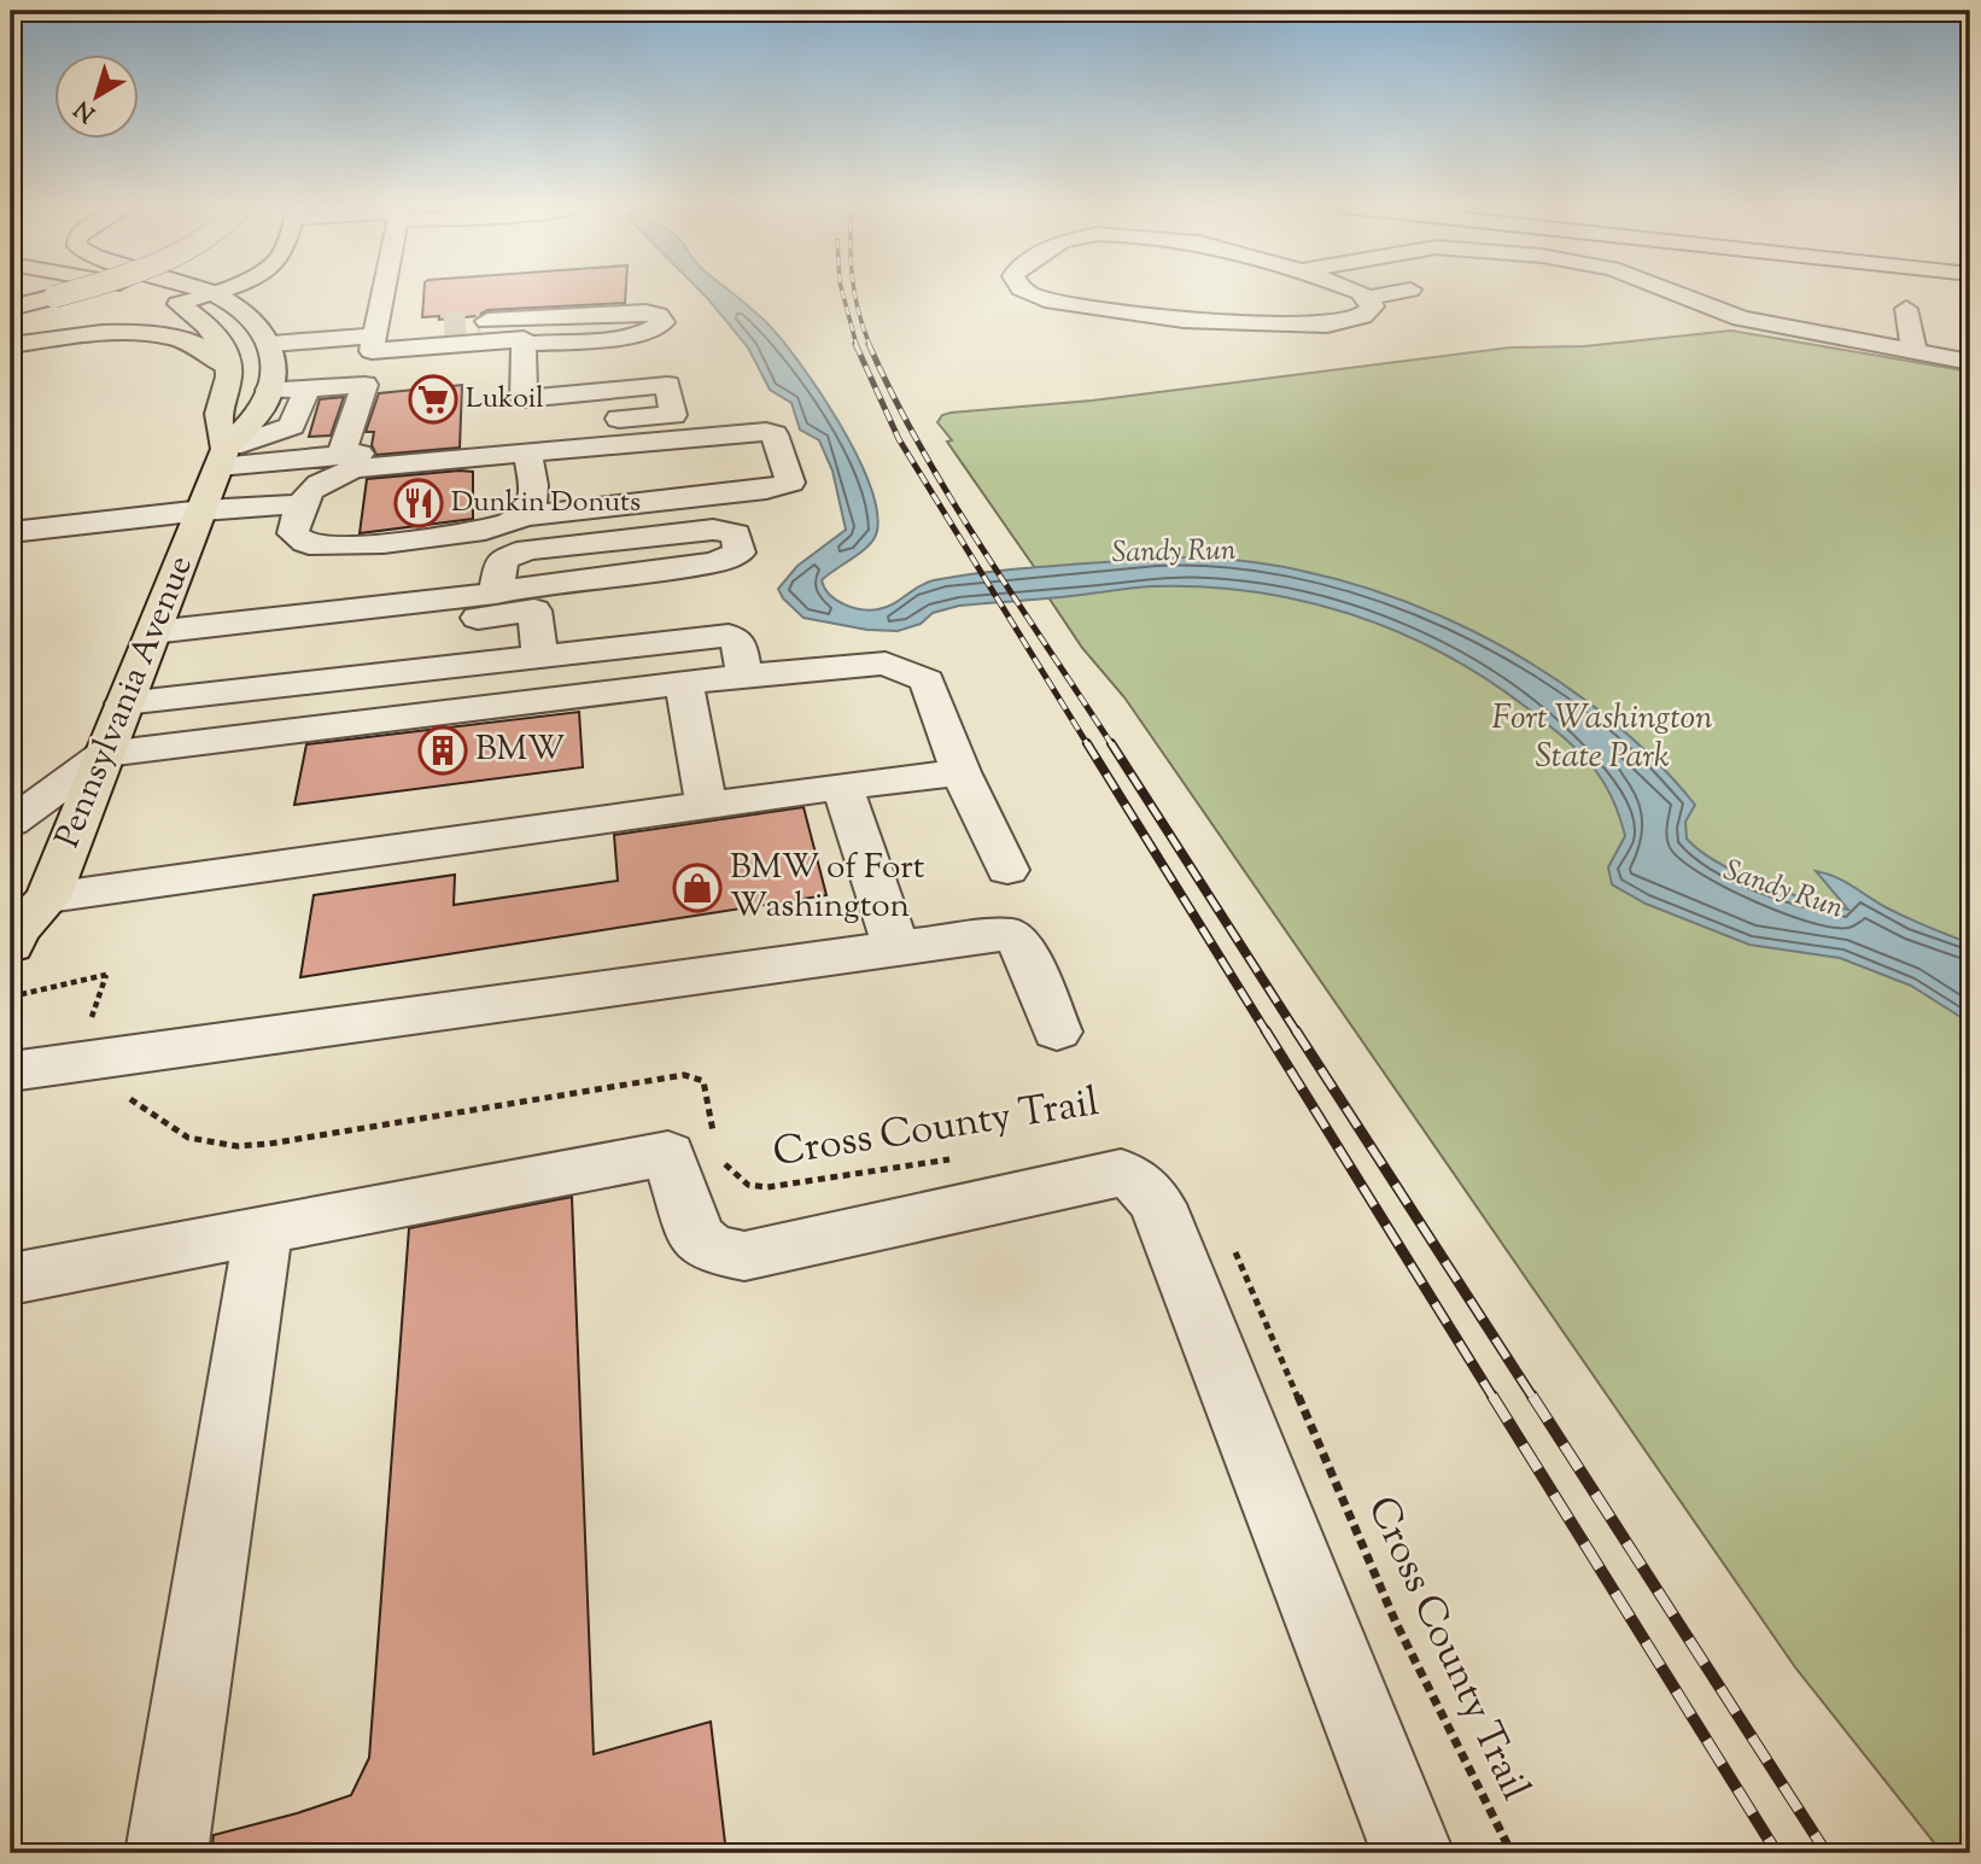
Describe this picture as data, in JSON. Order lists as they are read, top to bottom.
{
  "streets": {
    "main road": ["Pennsylvania Avenue"],
    "path": ["Cross County Trail"]
  },
  "water": ["Sandy Run"],
  "parks": ["Fort Washington State Park"],
  "places": {
    "supermarket": ["Lukoil"],
    "restaurant": ["Dunkin Donuts"],
    "building": ["BMW"],
    "shop": ["BMW of Fort Washington"]
  },
  "north": "bottom left"
}
